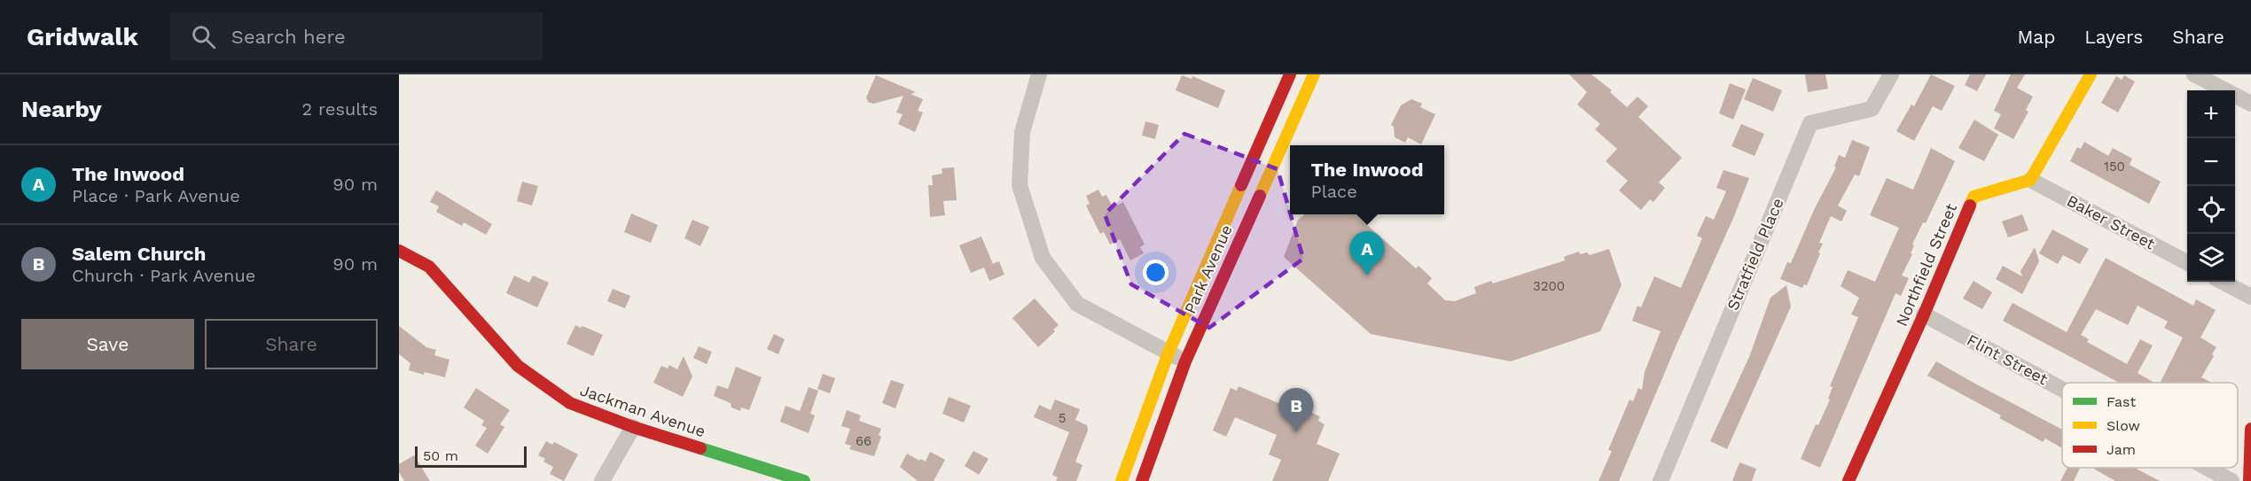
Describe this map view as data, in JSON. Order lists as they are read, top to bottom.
{
  "streets": {
    "street": [
      "Baker Street",
      "Stratfield Place",
      "Northfield Street",
      "Park Avenue",
      "Flint Street",
      "Jackman Avenue"
    ]
  },
  "crossings": [
    ["Baker Street", "Northfield Street"],
    ["Northfield Street", "Flint Street"]
  ],
  "house_numbers": [
    "150",
    "3200",
    "5",
    "66"
  ],
  "legend": ["Fast", "Slow", "Jam"],
  "scale_bar": "50 m",
  "page": {
    "header": "Gridwalk",
    "search": "Search here",
    "nav": ["Map", "Layers", "Share"],
    "heading": ["Nearby", "2 results"],
    "map_buttons": ["+", "−"],
    "list": [
      {
        "mark": "A",
        "name": "The Inwood",
        "note": "Place · Park Avenue",
        "value": "90 m"
      },
      {
        "mark": "B",
        "name": "Salem Church",
        "note": "Church · Park Avenue",
        "value": "90 m"
      }
    ],
    "popup": ["The Inwood", "Place"],
    "pins": ["A", "B"],
    "buttons": ["Save", "Share"],
    "scale": "50 m"
  }
}
